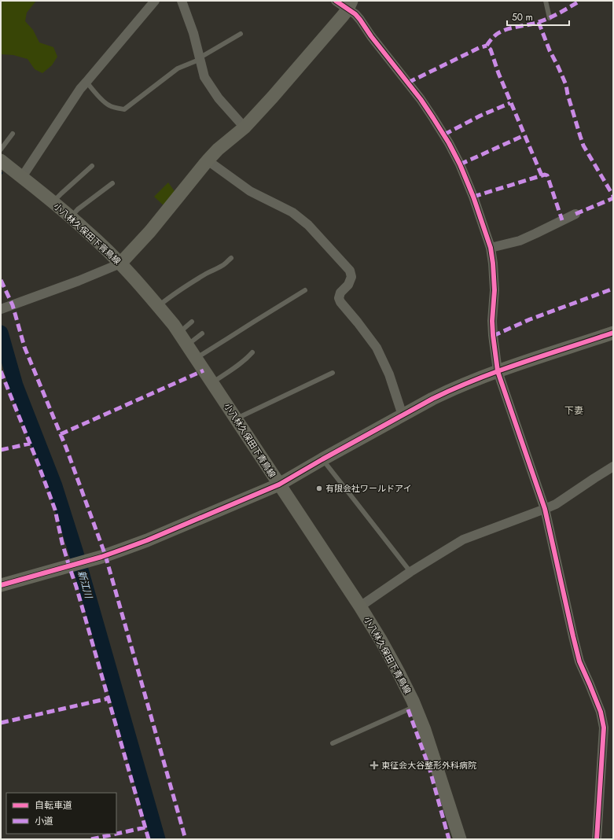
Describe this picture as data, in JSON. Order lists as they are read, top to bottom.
{
  "streets": {
    "street": ["小八林久保田下青鳥線"]
  },
  "districts": ["下妻"],
  "water": ["新江川"],
  "places": {
    "other": ["有限会社ワールドアイ"],
    "health": ["東征会大谷整形外科病院"]
  },
  "legend": ["自転車道", "小道"],
  "scale_bar": "50 m"
}
